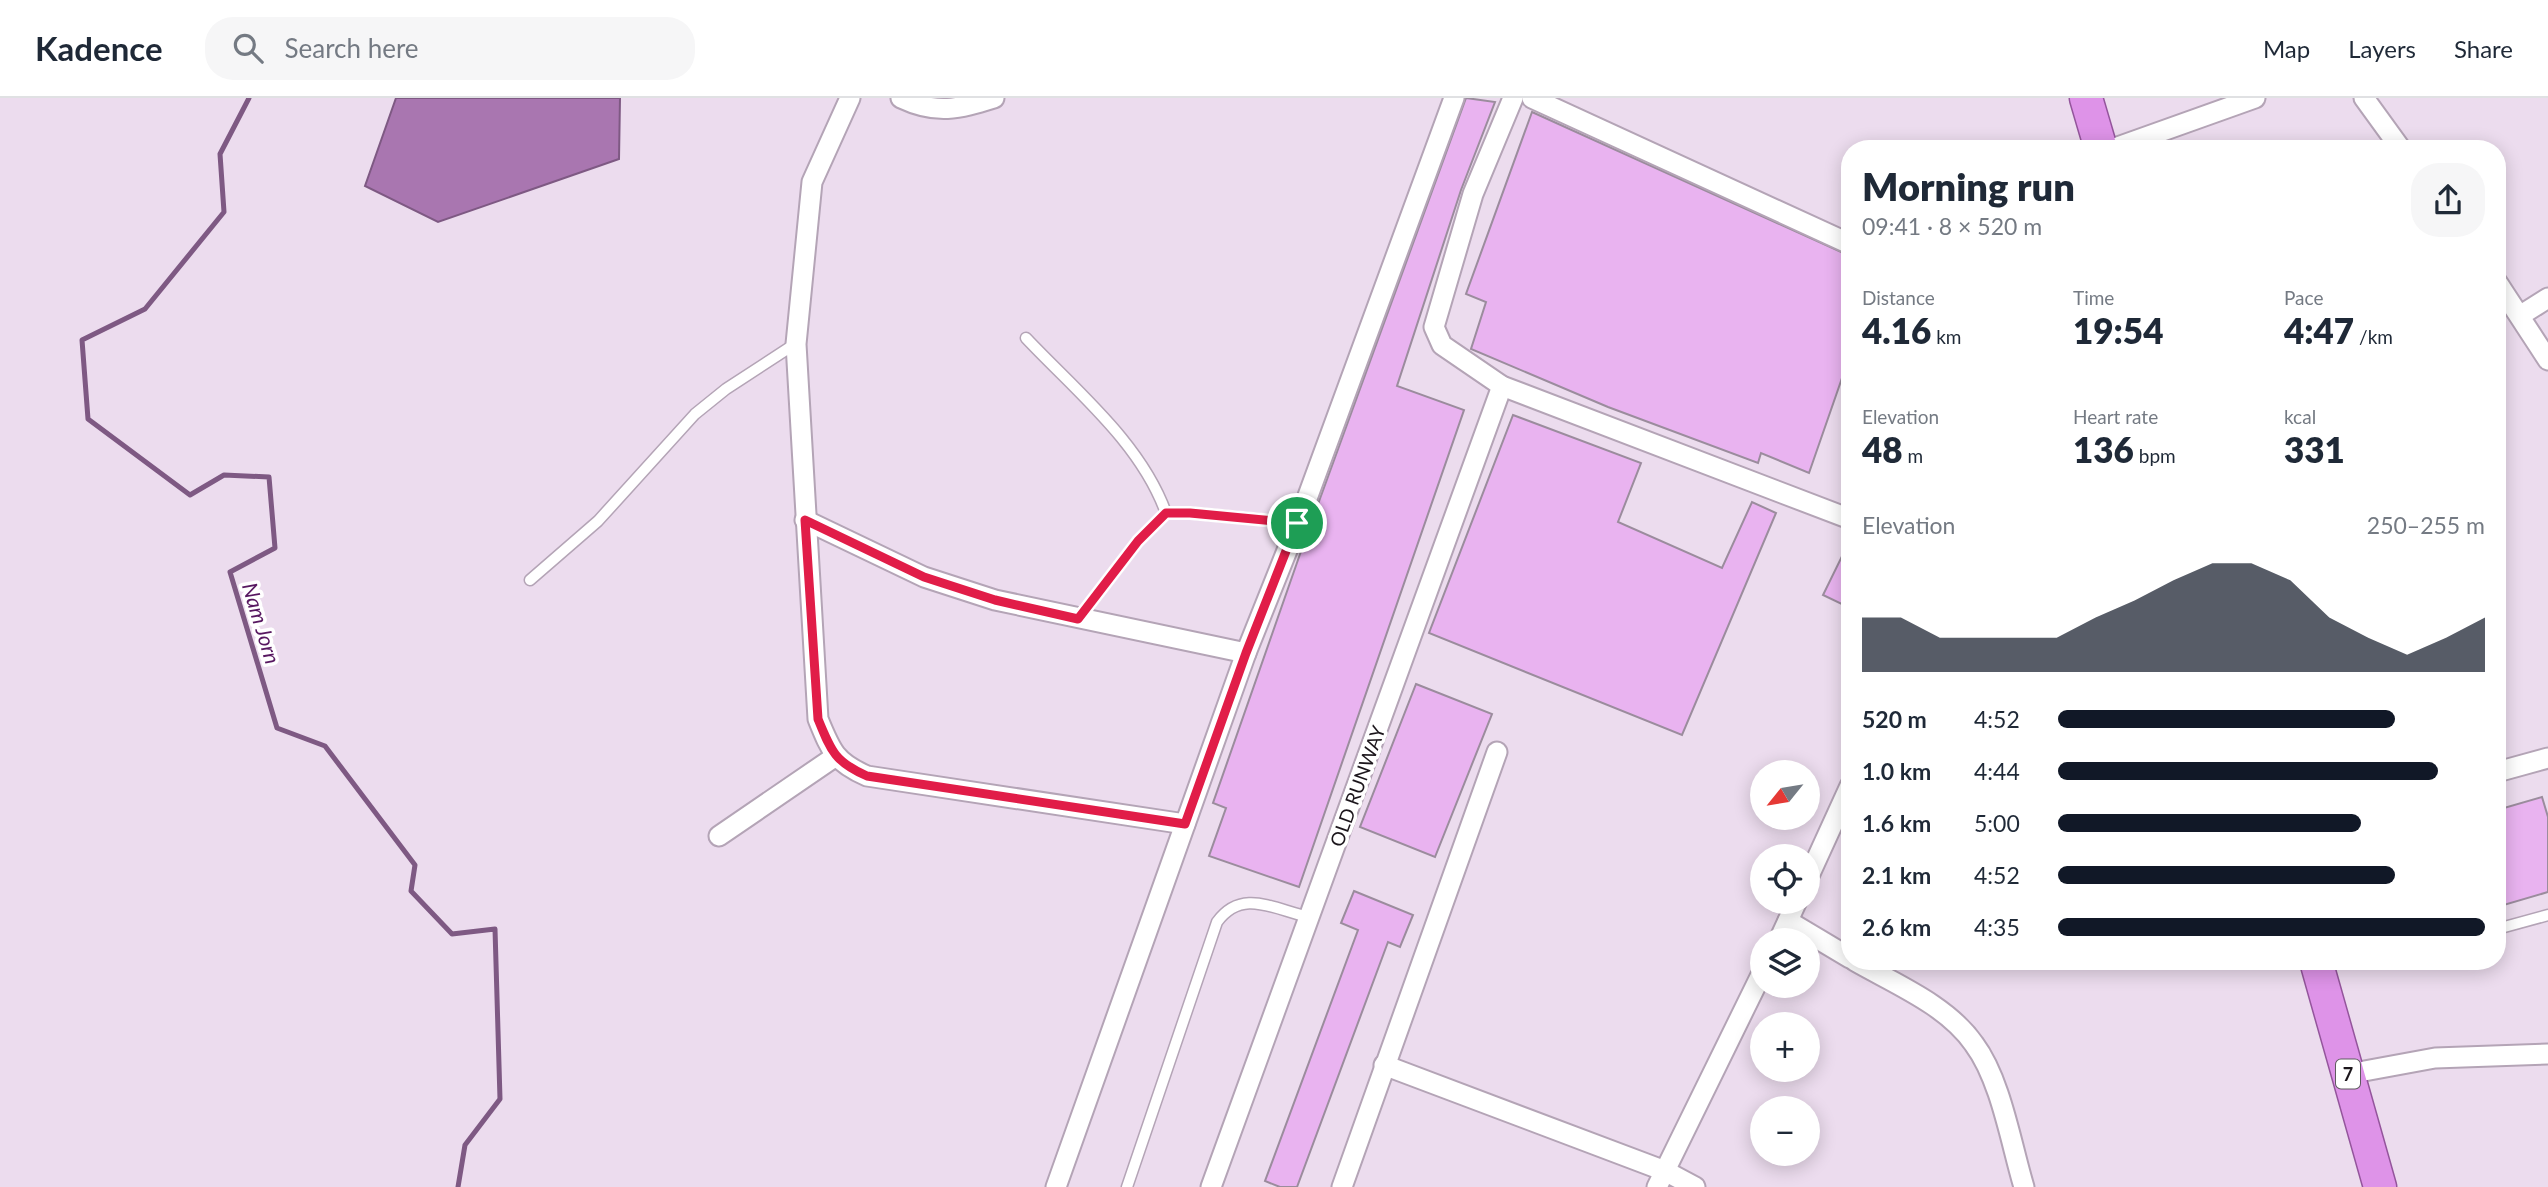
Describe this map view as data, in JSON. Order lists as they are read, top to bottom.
{
  "streets": {
    "highway": ["7"],
    "street": ["OLD RUNWAY"]
  },
  "water": ["Nam Jorn"],
  "north": "bottom left",
  "page": {
    "header": "Kadence",
    "search": "Search here",
    "nav": ["Map", "Layers", "Share"],
    "heading": ["Morning run", "09:41 · 8 × 520 m"],
    "stats": [
      ["Distance", "4.16 km"],
      ["Time", "19:54"],
      ["Pace", "4:47 /km"],
      ["Elevation", "48 m"],
      ["Heart rate", "136 bpm"],
      ["kcal", "331"]
    ],
    "chart": ["Elevation", "250–255 m"],
    "list": [
      {
        "name": "520 m",
        "note": "4:52"
      },
      {
        "name": "1.0 km",
        "note": "4:44"
      },
      {
        "name": "1.6 km",
        "note": "5:00"
      },
      {
        "name": "2.1 km",
        "note": "4:52"
      },
      {
        "name": "2.6 km",
        "note": "4:35"
      }
    ],
    "map_buttons": ["+", "−"]
  }
}
